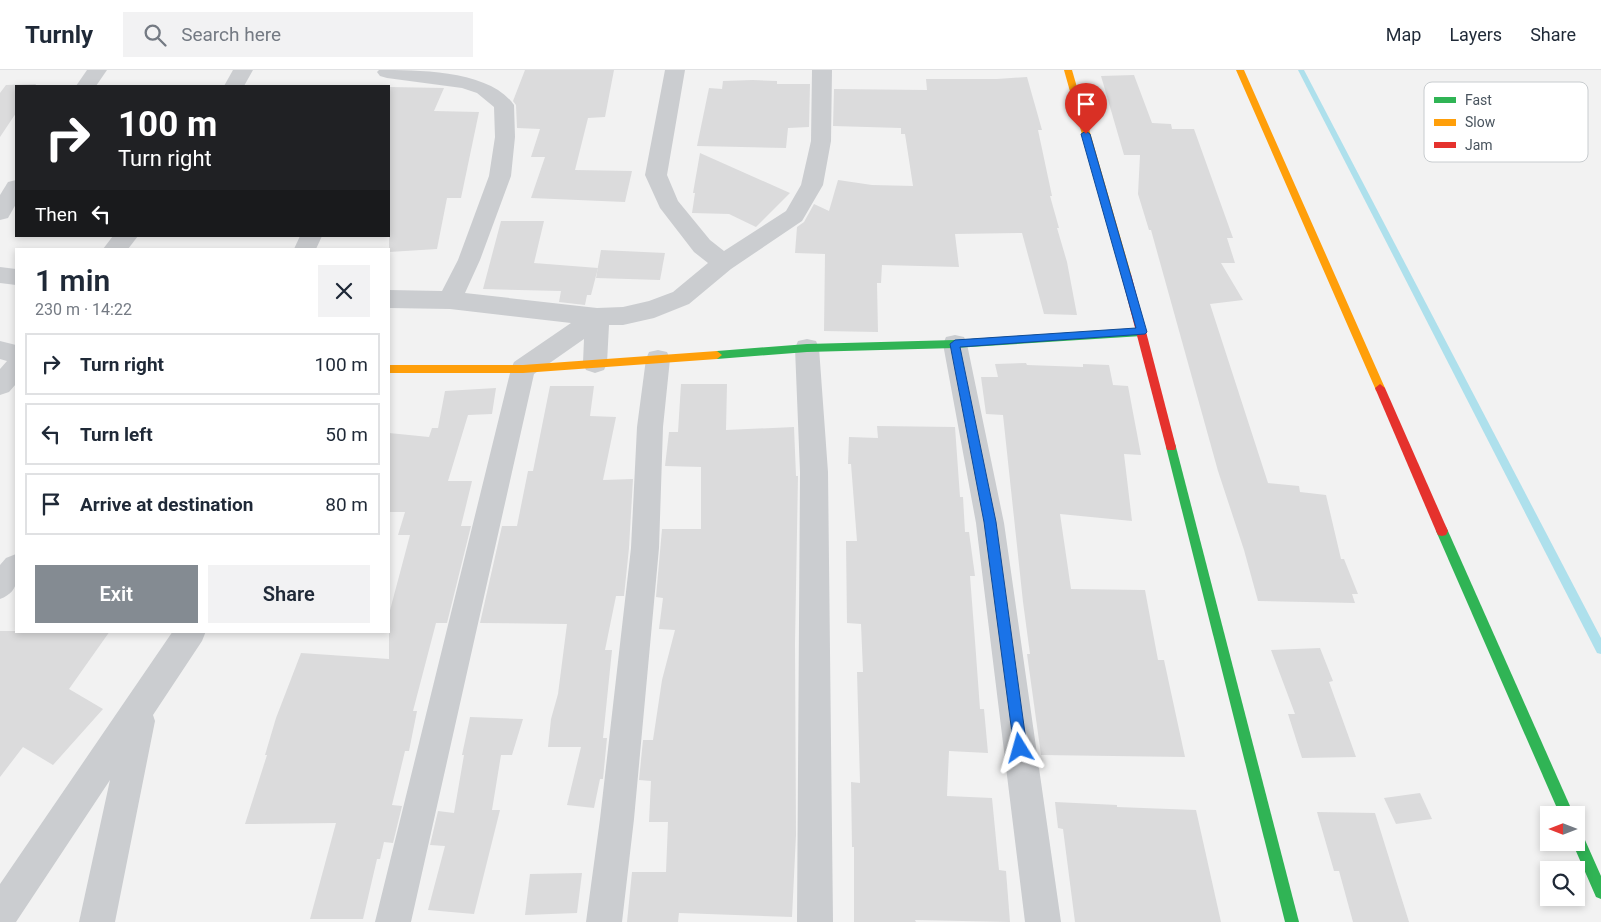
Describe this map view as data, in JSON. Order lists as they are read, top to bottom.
{
  "legend": ["Fast", "Slow", "Jam"],
  "north": "left",
  "page": {
    "header": "Turnly",
    "search": "Search here",
    "nav": ["Map", "Layers", "Share"],
    "turn": ["100 m", "Turn right"],
    "then": "Then",
    "heading": ["1 min", "230 m · 14:22"],
    "list": [
      {
        "name": "Turn right",
        "value": "100 m"
      },
      {
        "name": "Turn left",
        "value": "50 m"
      },
      {
        "name": "Arrive at destination",
        "value": "80 m"
      }
    ],
    "buttons": ["Exit", "Share"]
  }
}
